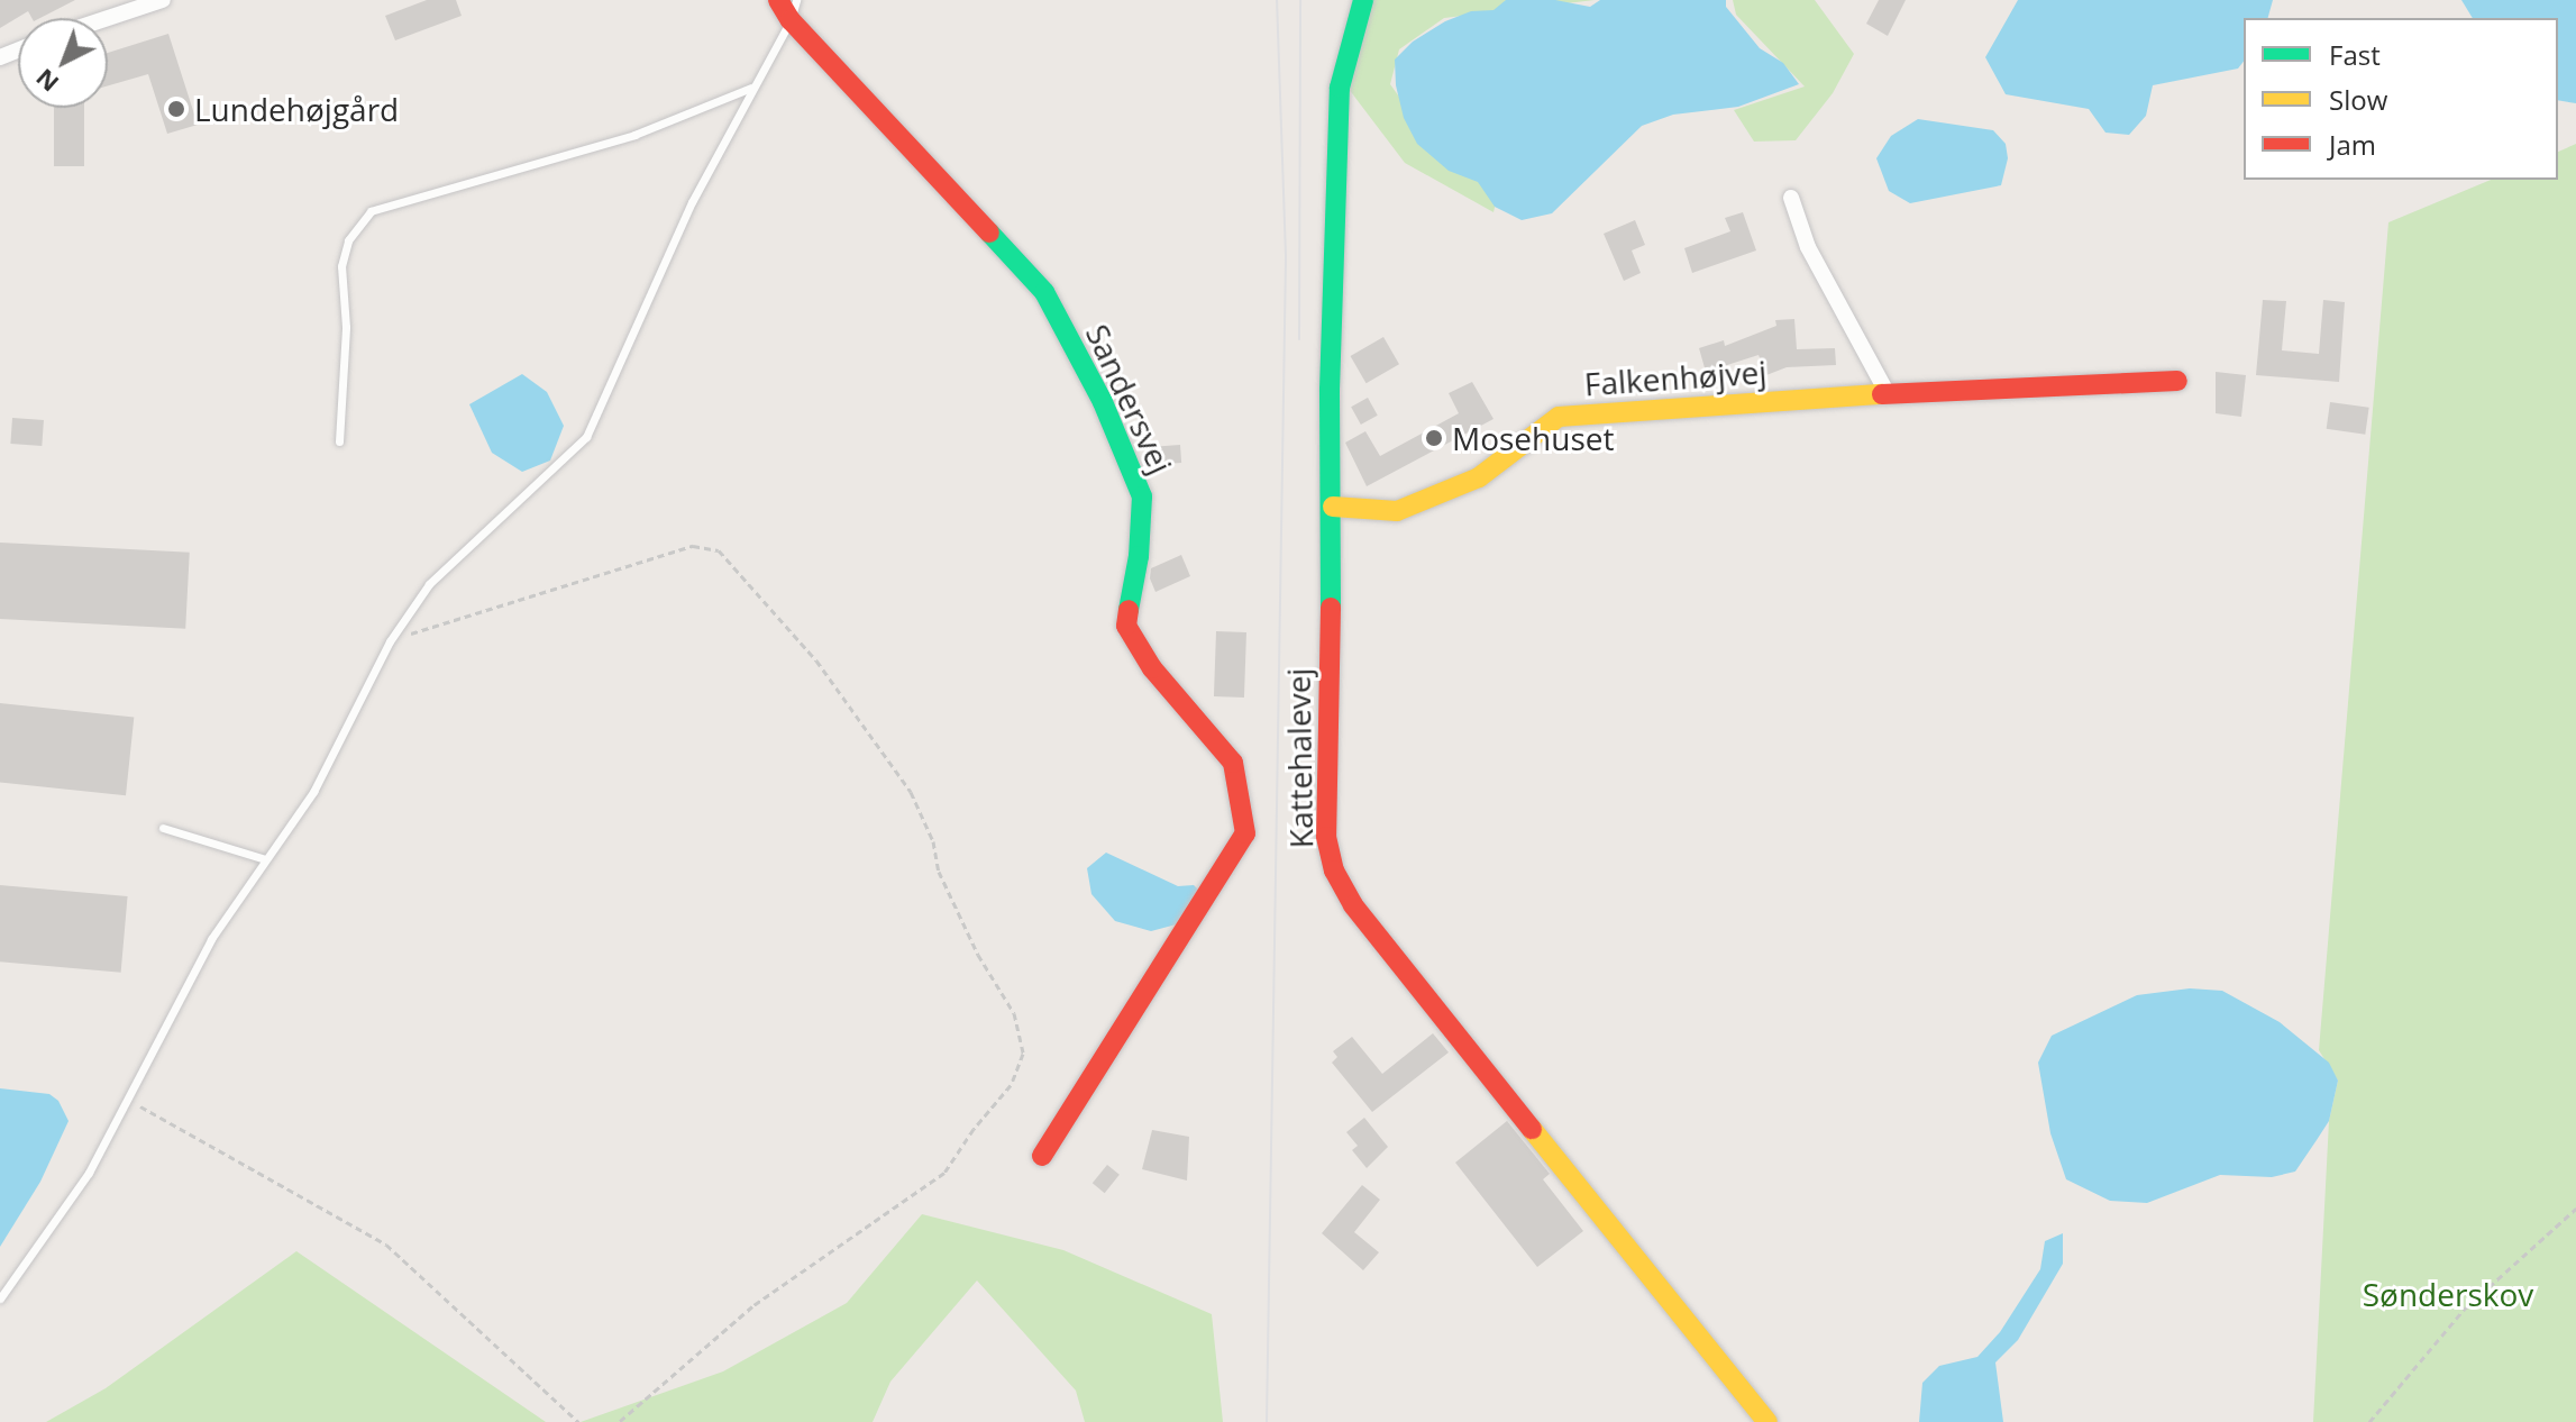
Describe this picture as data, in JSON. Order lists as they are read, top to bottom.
{
  "streets": {
    "street": ["Falkenhøjvej", "Sandersvej", "Kattehalevej"]
  },
  "crossings": [
    ["Falkenhøjvej", "Kattehalevej"]
  ],
  "parks": ["Sønderskov"],
  "places": ["Lundehøjgård", "Mosehuset"],
  "legend": ["Fast", "Slow", "Jam"],
  "north": "bottom left"
}
